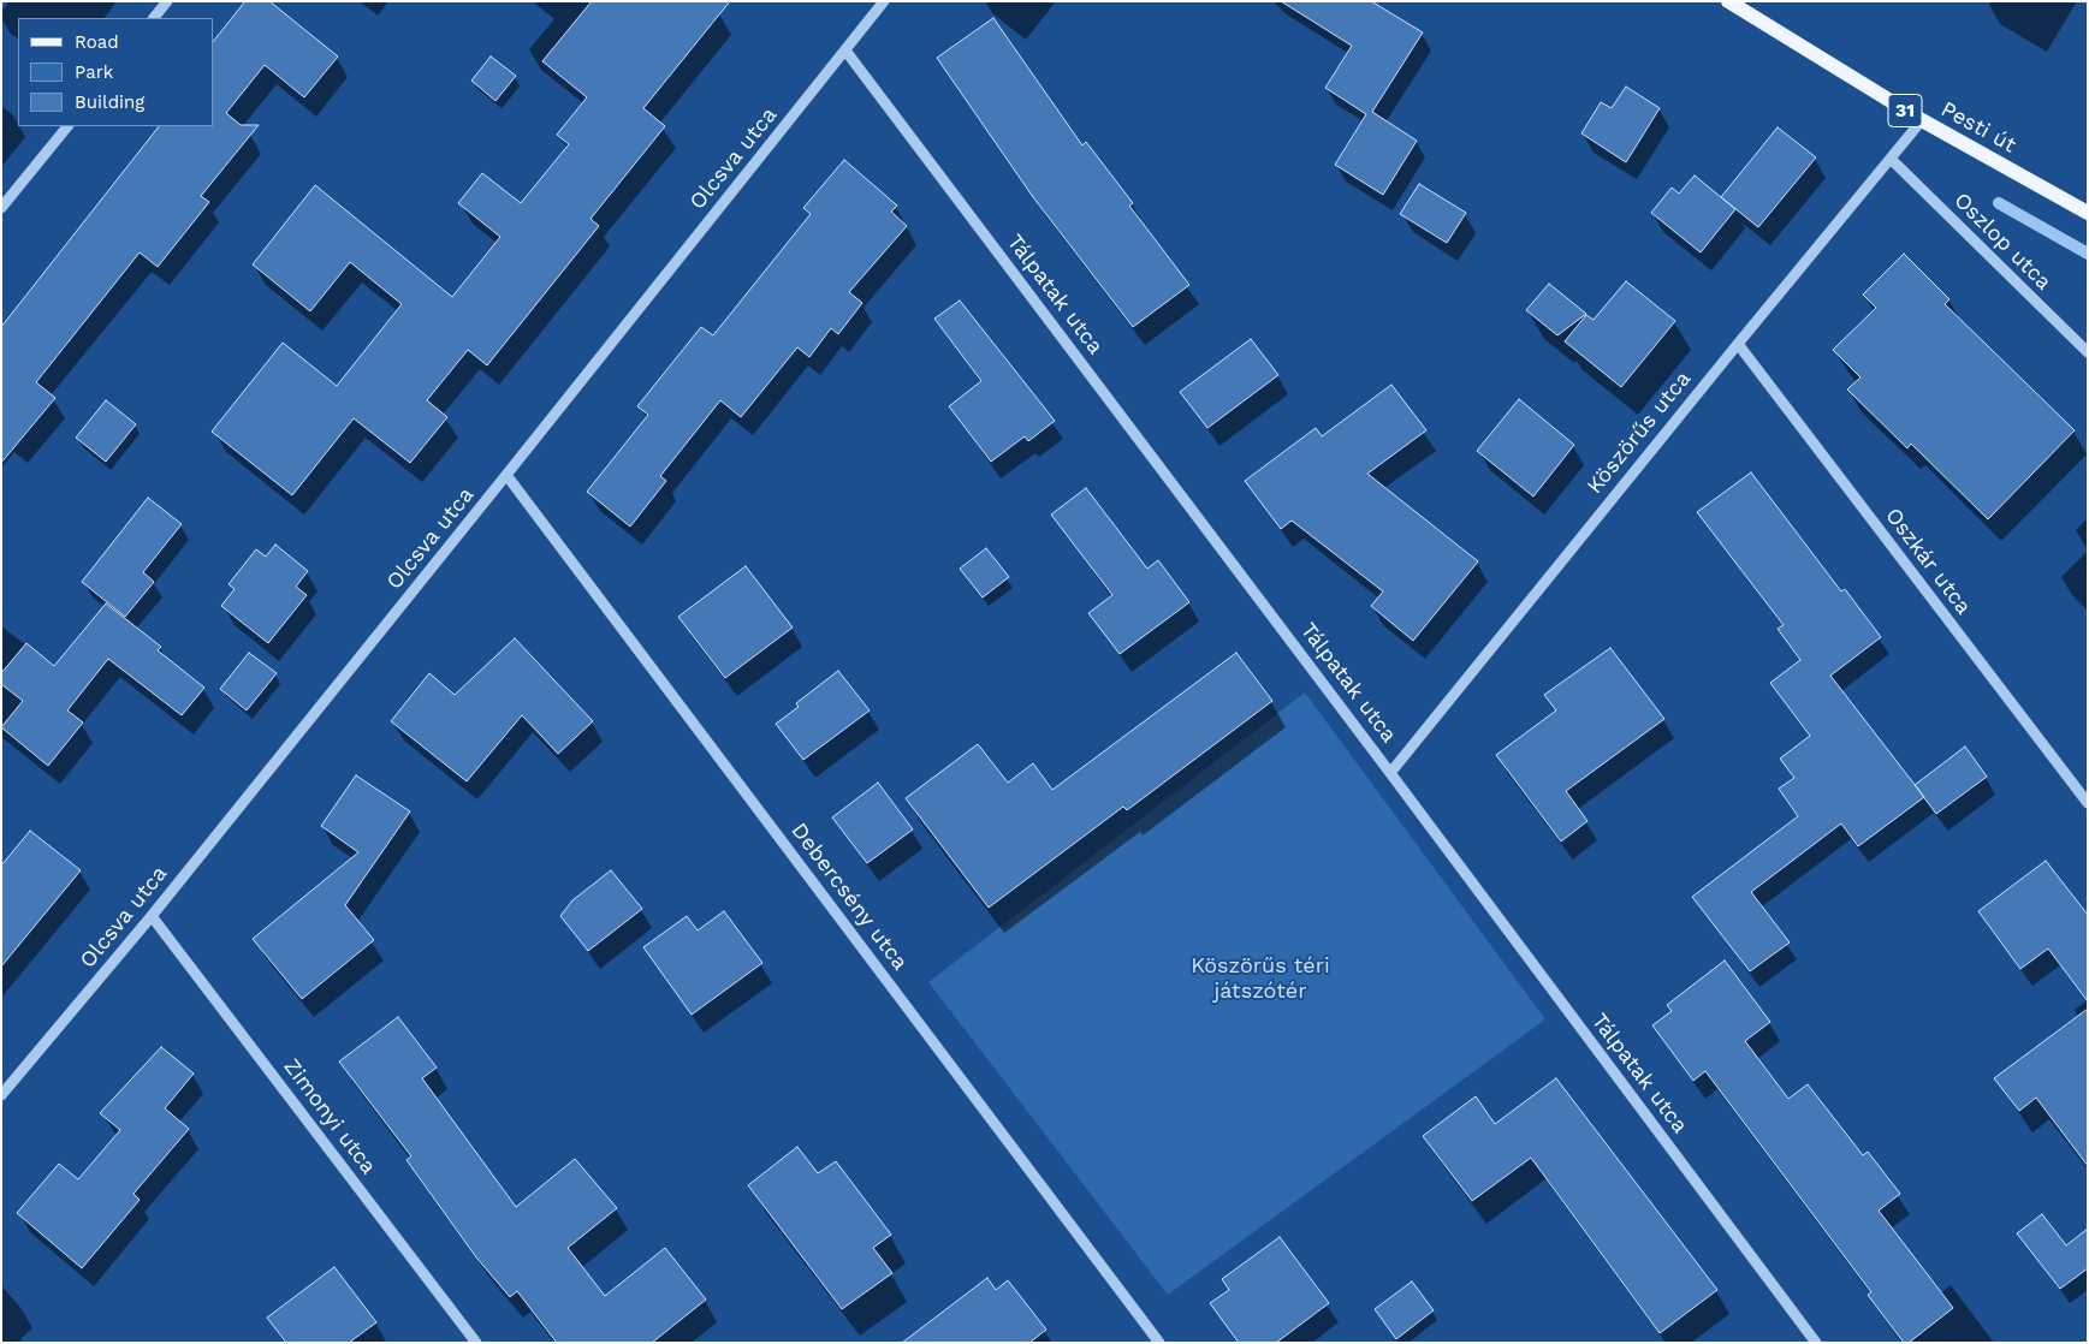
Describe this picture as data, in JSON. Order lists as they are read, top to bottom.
{
  "streets": {
    "main road": ["31", "Pesti út"],
    "street": [
      "Olcsva utca",
      "Oszlop utca",
      "Tálpatak utca",
      "Köszörűs utca",
      "Oszkár utca",
      "Debercsény utca",
      "Zimonyi utca"
    ]
  },
  "crossings": [
    ["Pesti út", "Köszörűs utca"],
    ["Olcsva utca", "Tálpatak utca"],
    ["Olcsva utca", "Debercsény utca"],
    ["Olcsva utca", "Zimonyi utca"],
    ["Oszlop utca", "Köszörűs utca"],
    ["Tálpatak utca", "Köszörűs utca"],
    ["Köszörűs utca", "Oszkár utca"]
  ],
  "parks": ["Köszörűs téri játszótér"],
  "legend": ["Road", "Park", "Building"]
}
